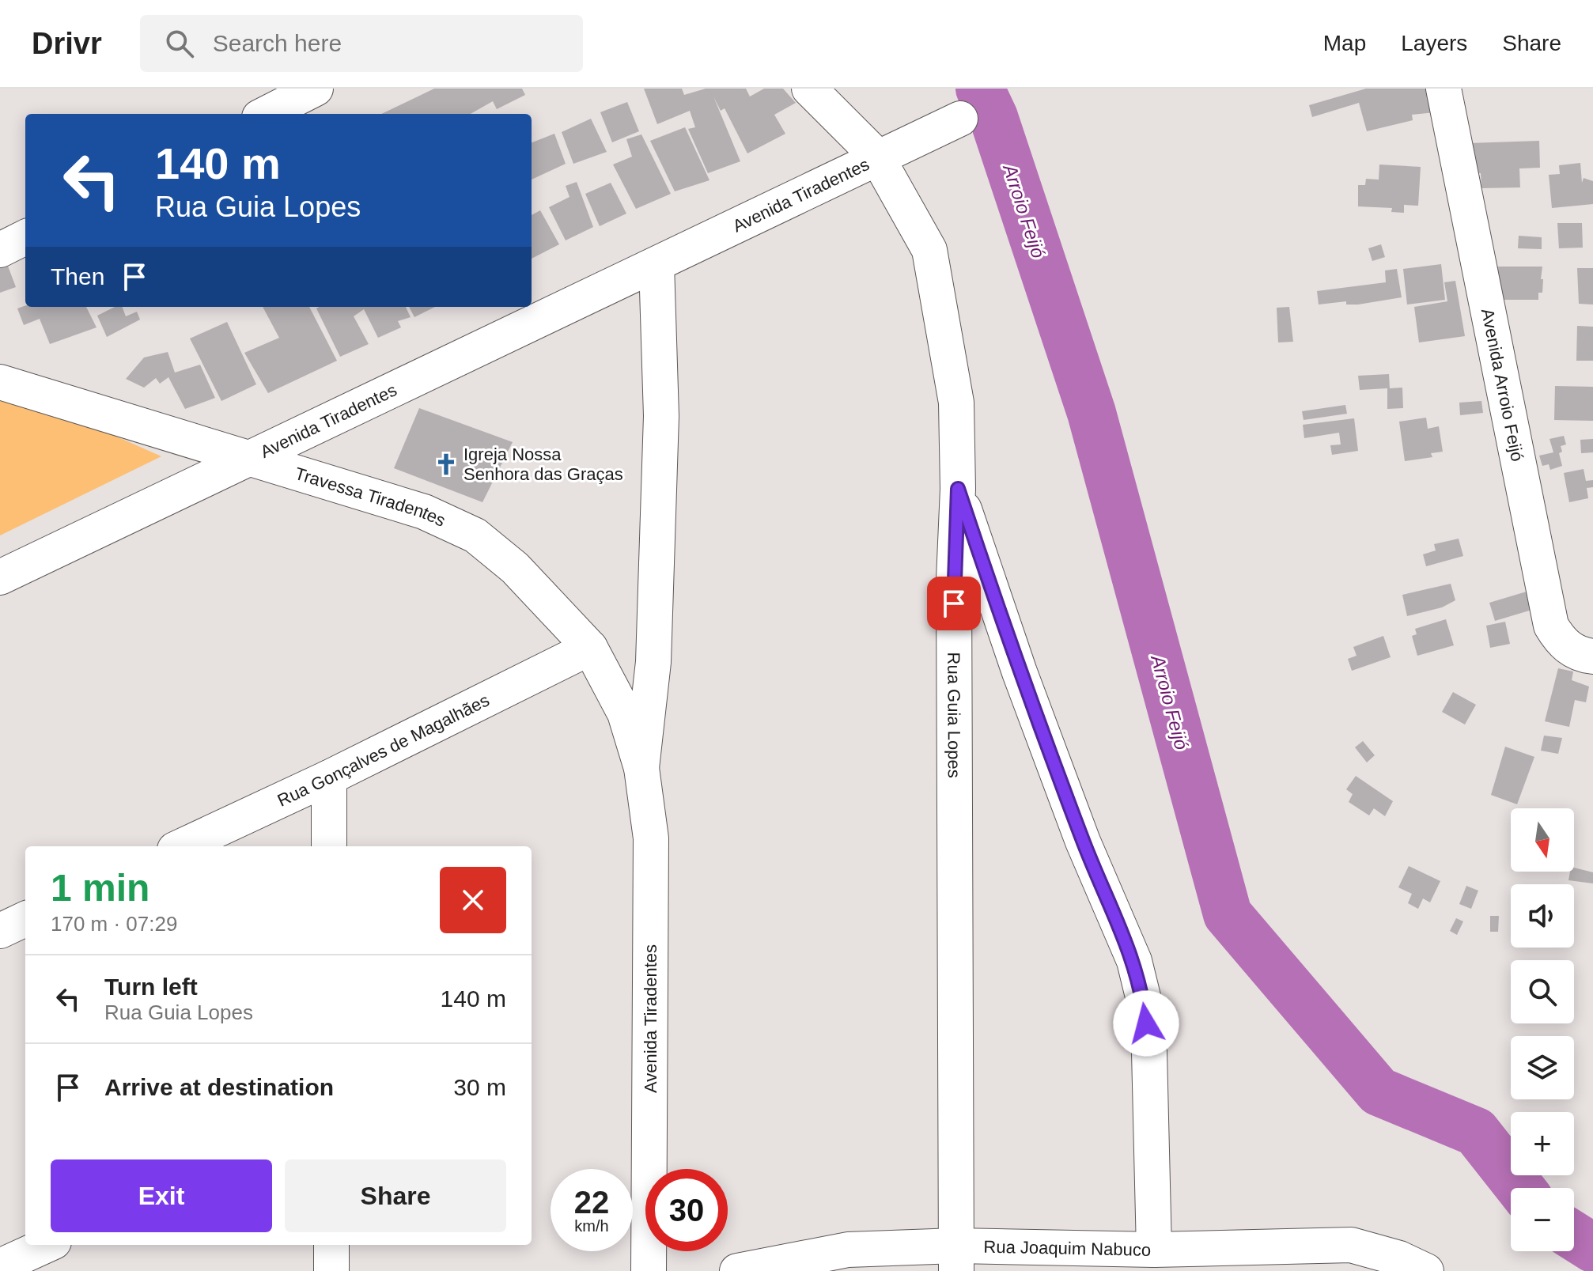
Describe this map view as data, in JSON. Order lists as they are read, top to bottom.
{
  "streets": {
    "street": [
      "Avenida Tiradentes",
      "Avenida Arroio Feijó",
      "Travessa Tiradentes",
      "Rua Guia Lopes",
      "Rua Gonçalves de Magalhães",
      "Rua Joaquim Nabuco"
    ]
  },
  "crossings": [
    ["Avenida Tiradentes", "Travessa Tiradentes"],
    ["Avenida Tiradentes", "Rua Guia Lopes"],
    ["Avenida Tiradentes", "Rua Gonçalves de Magalhães"],
    ["Travessa Tiradentes", "Rua Gonçalves de Magalhães"],
    ["Rua Guia Lopes", "Rua Joaquim Nabuco"]
  ],
  "water": ["Arroio Feijó"],
  "places": {
    "church": ["Igreja Nossa Senhora das Graças"]
  },
  "north": "bottom",
  "page": {
    "header": "Drivr",
    "search": "Search here",
    "nav": ["Map", "Layers", "Share"],
    "turn": ["140 m", "Rua Guia Lopes"],
    "then": "Then",
    "map_buttons": ["+", "−"],
    "heading": ["1 min", "170 m · 07:29"],
    "list": [
      {
        "name": "Turn left",
        "note": "Rua Guia Lopes",
        "value": "140 m"
      },
      {
        "name": "Arrive at destination",
        "value": "30 m"
      }
    ],
    "buttons": ["Exit", "Share"],
    "speed": "22 km/h",
    "limit": "30"
  }
}
